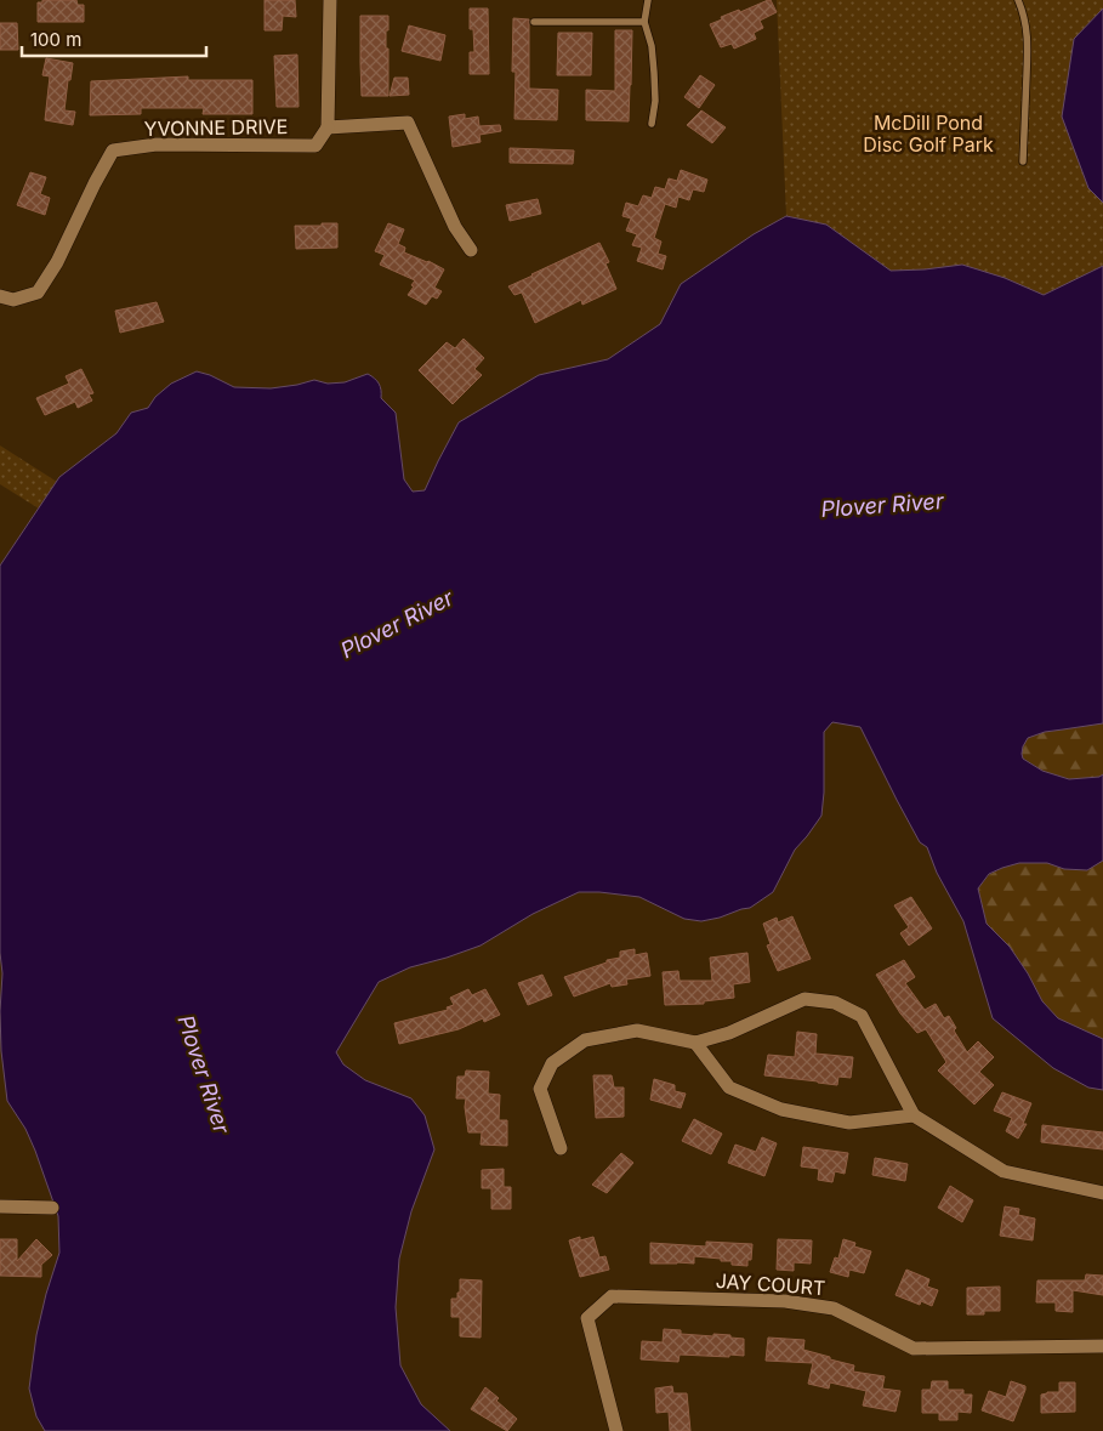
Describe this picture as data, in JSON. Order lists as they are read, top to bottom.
{
  "streets": {
    "street": ["YVONNE DRIVE", "JAY COURT"]
  },
  "water": ["Plover River"],
  "parks": ["McDill Pond Disc Golf Park"],
  "scale_bar": "100 m"
}
